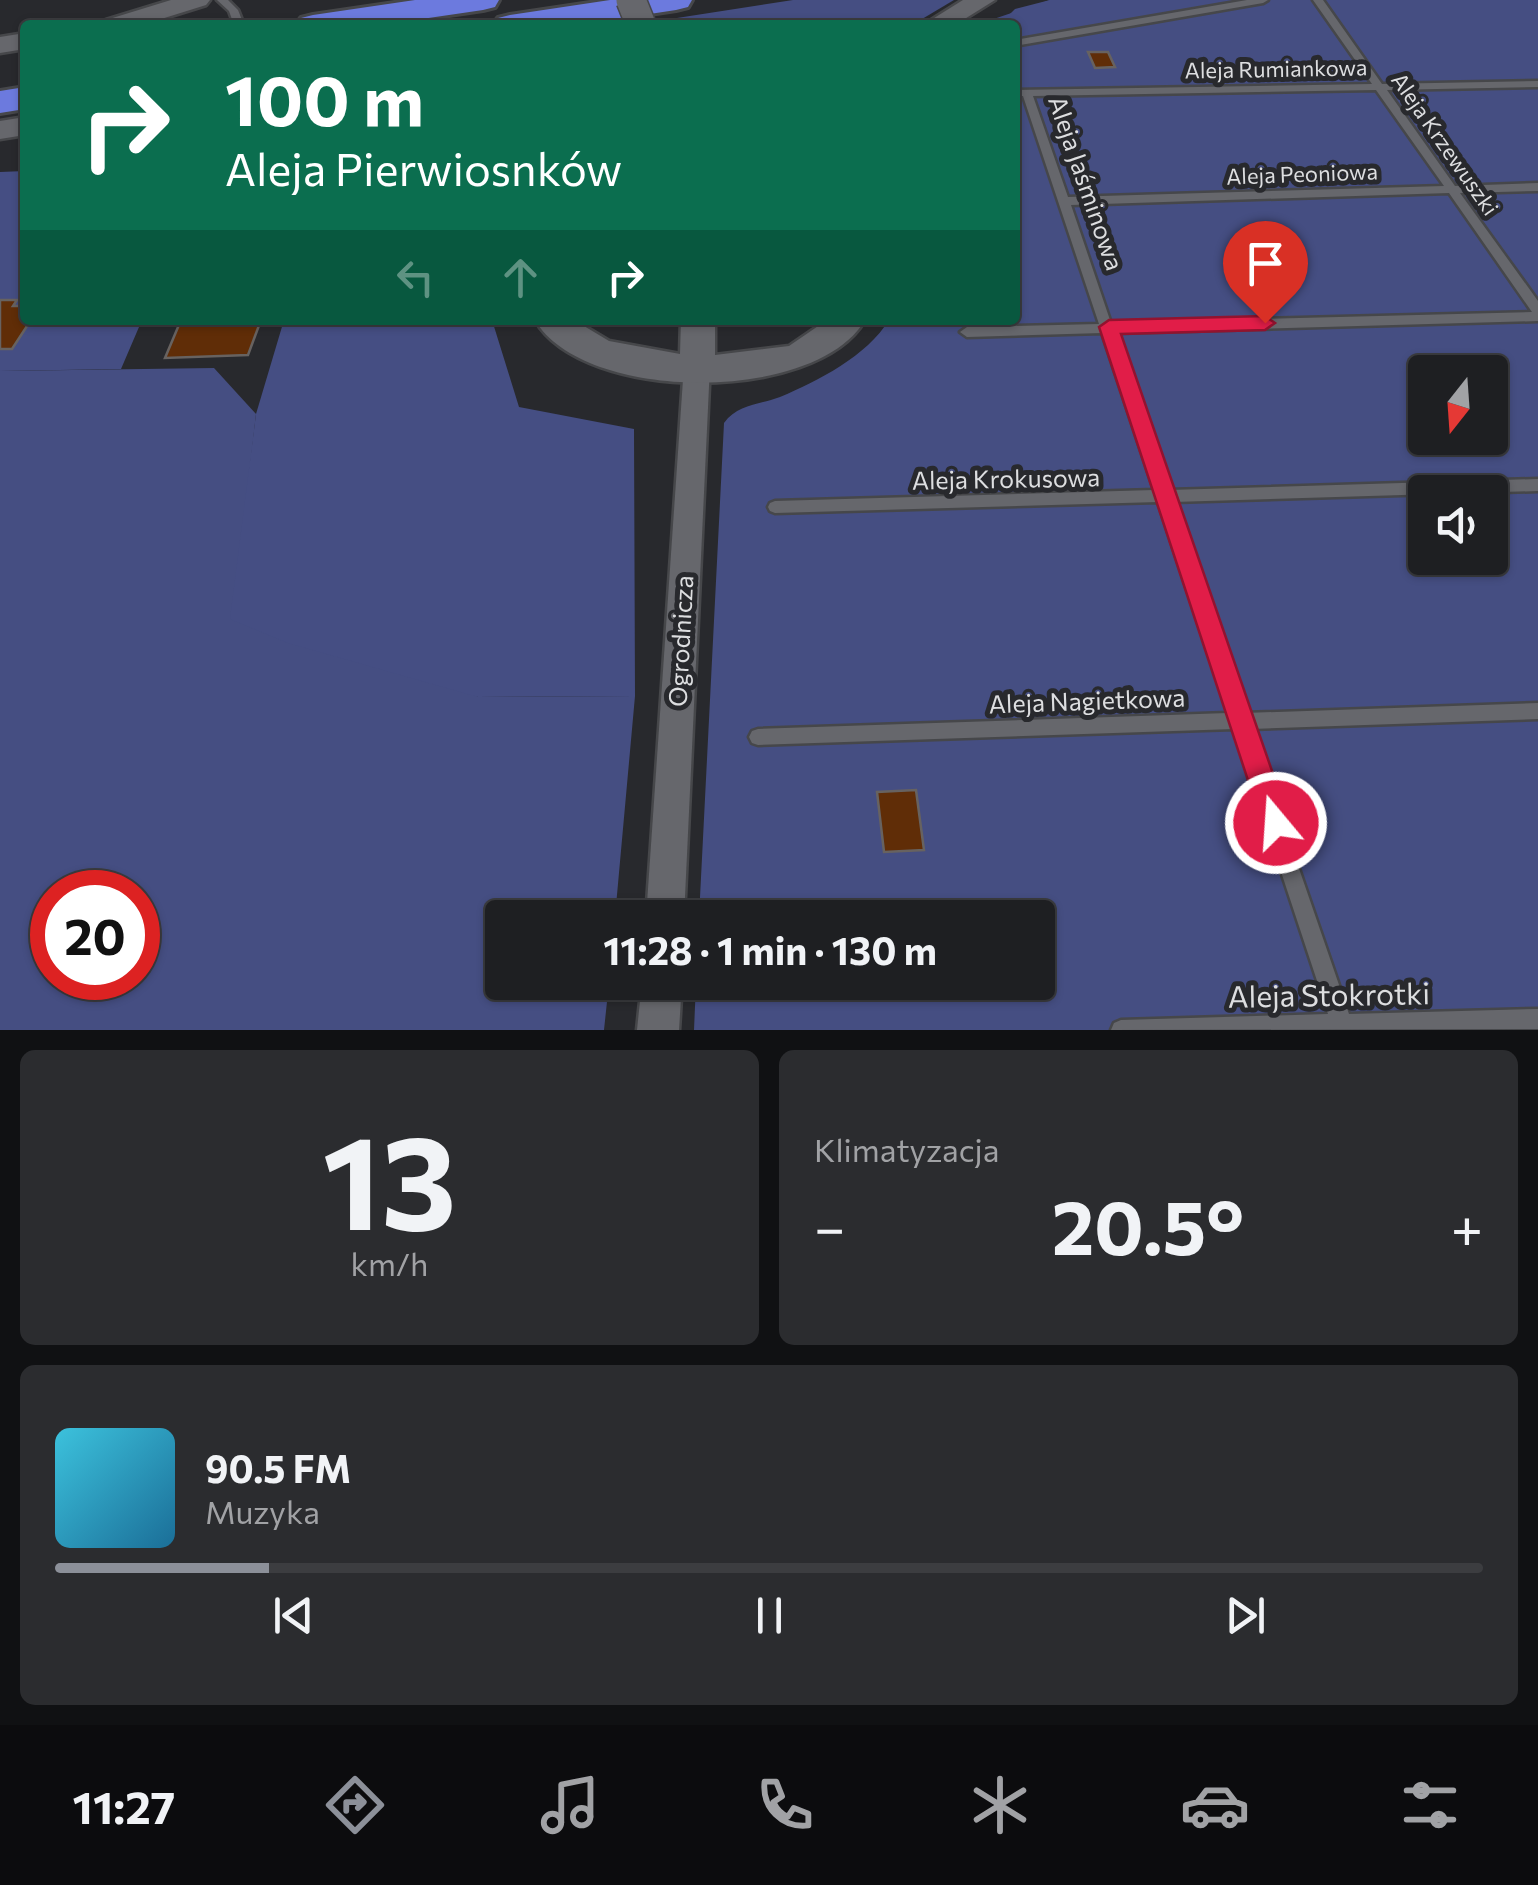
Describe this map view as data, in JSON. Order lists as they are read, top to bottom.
{
  "streets": {
    "street": ["Ogrodnicza"],
    "lane": [
      "Aleja Rumiankowa",
      "Aleja Krzewuszki",
      "Aleja Peoniowa",
      "Aleja Jaśminowa",
      "Aleja Krokusowa",
      "Aleja Nagietkowa",
      "Aleja Stokrotki"
    ]
  },
  "crossings": [
    ["Aleja Rumiankowa", "Aleja Krzewuszki"],
    ["Aleja Rumiankowa", "Aleja Jaśminowa"],
    ["Aleja Krzewuszki", "Aleja Peoniowa"],
    ["Aleja Peoniowa", "Aleja Jaśminowa"],
    ["Aleja Jaśminowa", "Aleja Krokusowa"],
    ["Aleja Jaśminowa", "Aleja Nagietkowa"],
    ["Aleja Jaśminowa", "Aleja Stokrotki"]
  ],
  "north": "bottom",
  "page": {
    "turn": ["100 m", "Aleja Pierwiosnków"],
    "limit": "20",
    "trip": "11:28 · 1 min · 130 m",
    "tile": [
      ["13", "km/h"],
      "Klimatyzacja"
    ],
    "heat": ["−", "20.5°", "+"],
    "song": ["90.5 FM", "Muzyka"],
    "tabs": "11:27"
  }
}
